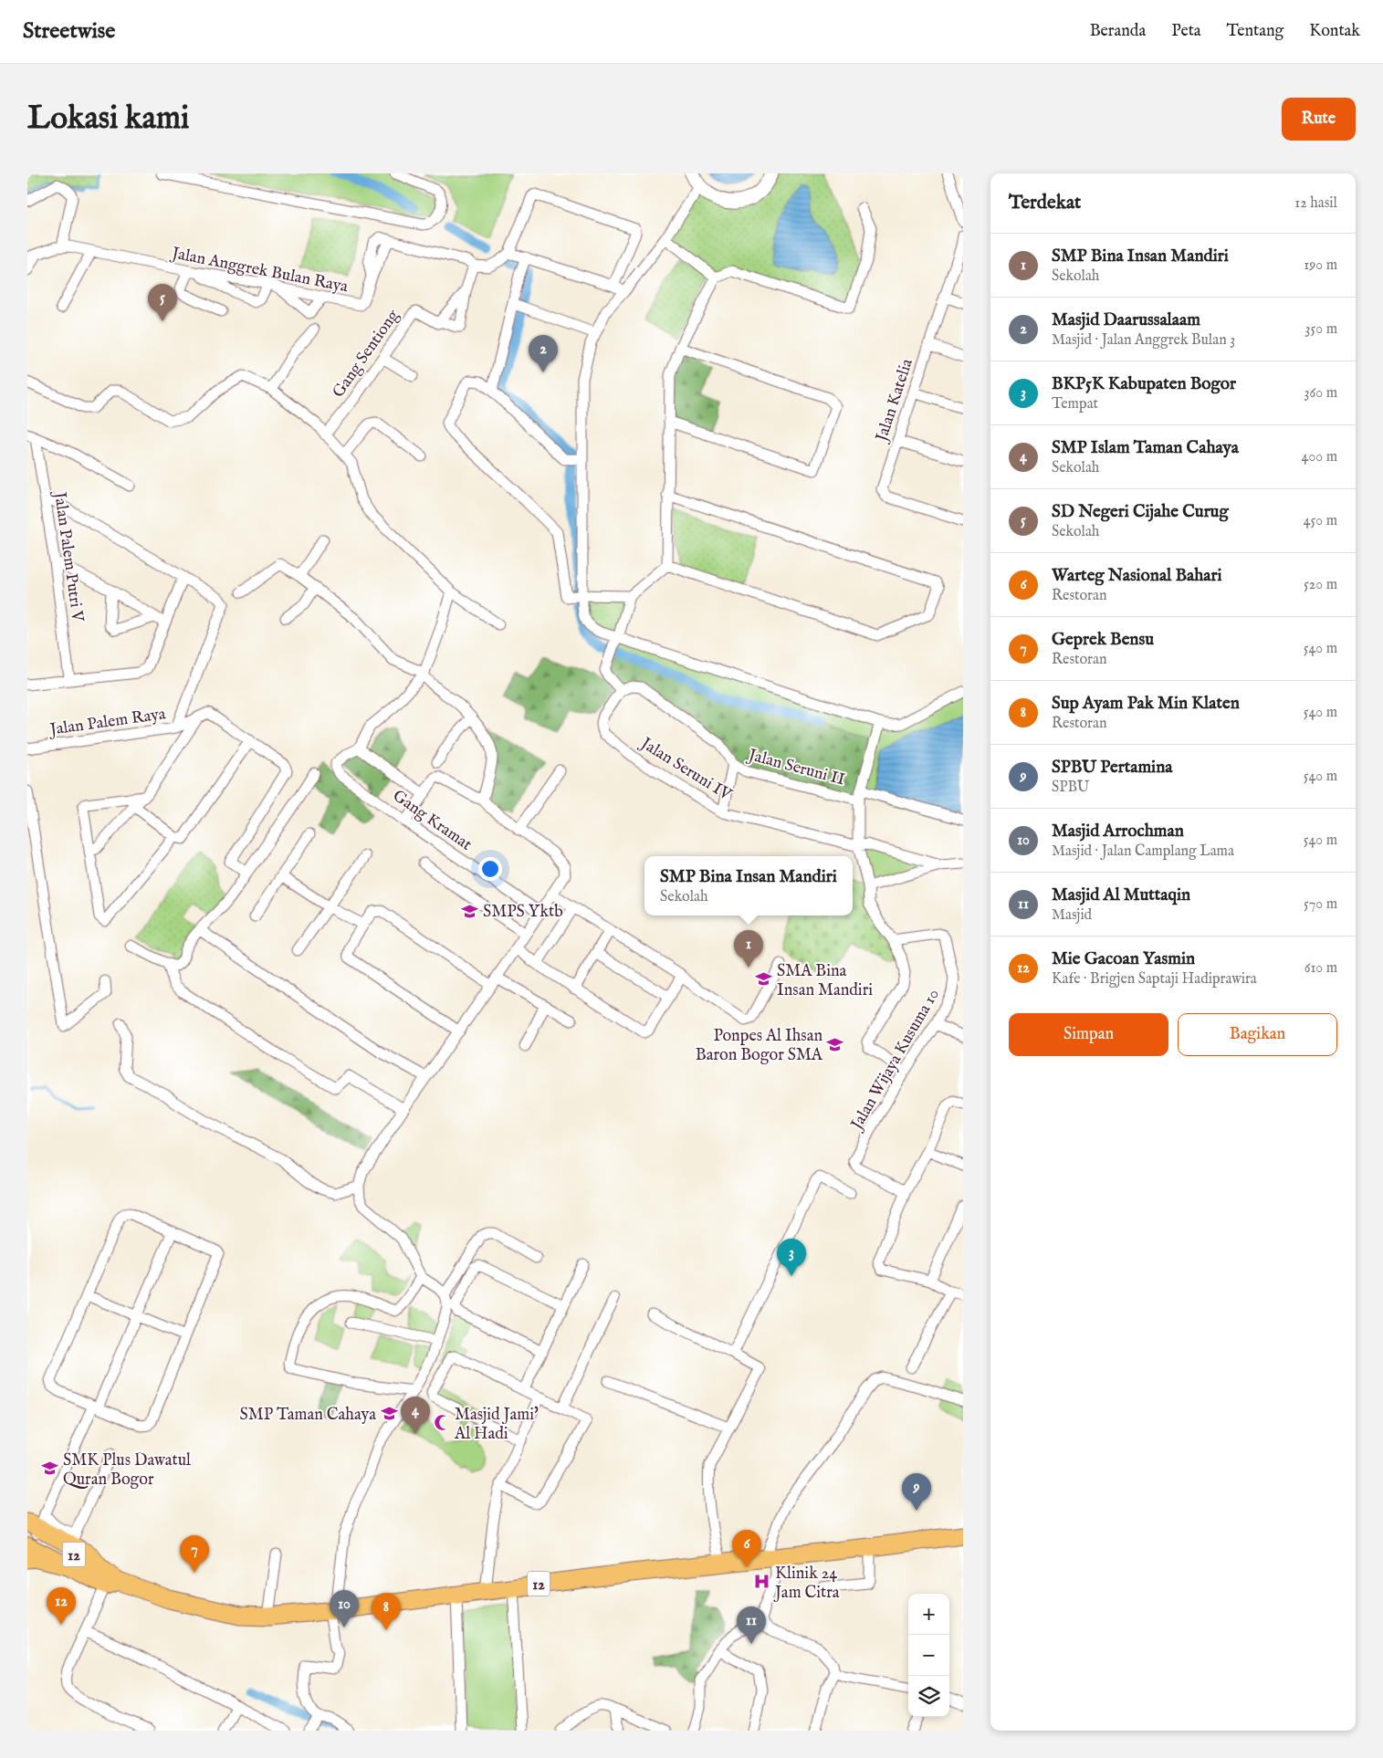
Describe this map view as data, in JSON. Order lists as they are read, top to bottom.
{
  "streets": {
    "main road": ["12"],
    "street": [
      "Jalan Anggrek Bulan Raya",
      "Gang Sentiong",
      "Jalan Katelia",
      "Jalan Palem Putri V",
      "Jalan Palem Raya",
      "Jalan Seruni II",
      "Jalan Seruni IV",
      "Gang Kramat",
      "Jalan Wijaya Kusuma 10"
    ]
  },
  "crossings": [
    ["Jalan Seruni II", "Jalan Seruni IV"]
  ],
  "places": {
    "school or university": [
      "SMPS Yktb",
      "SMA Bina Insan Mandiri",
      "Ponpes Al Ihsan Baron Bogor SMA",
      "SMP Taman Cahaya",
      "SMK Plus Dawatul Quran Bogor"
    ],
    "mosque": ["Masjid Jami' Al Hadi"],
    "hospital": ["Klinik 24 Jam Citra"]
  },
  "page": {
    "header": "Streetwise",
    "nav": [
      "Beranda",
      "Peta",
      "Tentang",
      "Kontak"
    ],
    "buttons": [
      "Rute",
      ["Simpan", "Bagikan"]
    ],
    "title": "Lokasi kami",
    "heading": ["Terdekat", "12 hasil"],
    "list": [
      {
        "mark": "1",
        "name": "SMP Bina Insan Mandiri",
        "note": "Sekolah",
        "value": "190 m"
      },
      {
        "mark": "2",
        "name": "Masjid Daarussalaam",
        "note": "Masjid · Jalan Anggrek Bulan 3",
        "value": "350 m"
      },
      {
        "mark": "3",
        "name": "BKP5K Kabupaten Bogor",
        "note": "Tempat",
        "value": "360 m"
      },
      {
        "mark": "4",
        "name": "SMP Islam Taman Cahaya",
        "note": "Sekolah",
        "value": "400 m"
      },
      {
        "mark": "5",
        "name": "SD Negeri Cijahe Curug",
        "note": "Sekolah",
        "value": "450 m"
      },
      {
        "mark": "6",
        "name": "Warteg Nasional Bahari",
        "note": "Restoran",
        "value": "520 m"
      },
      {
        "mark": "7",
        "name": "Geprek Bensu",
        "note": "Restoran",
        "value": "540 m"
      },
      {
        "mark": "8",
        "name": "Sup Ayam Pak Min Klaten",
        "note": "Restoran",
        "value": "540 m"
      },
      {
        "mark": "9",
        "name": "SPBU Pertamina",
        "note": "SPBU",
        "value": "540 m"
      },
      {
        "mark": "10",
        "name": "Masjid Arrochman",
        "note": "Masjid · Jalan Camplang Lama",
        "value": "540 m"
      },
      {
        "mark": "11",
        "name": "Masjid Al Muttaqin",
        "note": "Masjid",
        "value": "570 m"
      },
      {
        "mark": "12",
        "name": "Mie Gacoan Yasmin",
        "note": "Kafe · Brigjen Saptaji Hadiprawira",
        "value": "610 m"
      }
    ],
    "pins": [
      "5",
      "2",
      "1",
      "3",
      "4",
      "9",
      "6",
      "7",
      "12",
      "10",
      "8",
      "11"
    ],
    "popup": ["SMP Bina Insan Mandiri", "Sekolah"],
    "map_buttons": ["+", "−"]
  }
}
